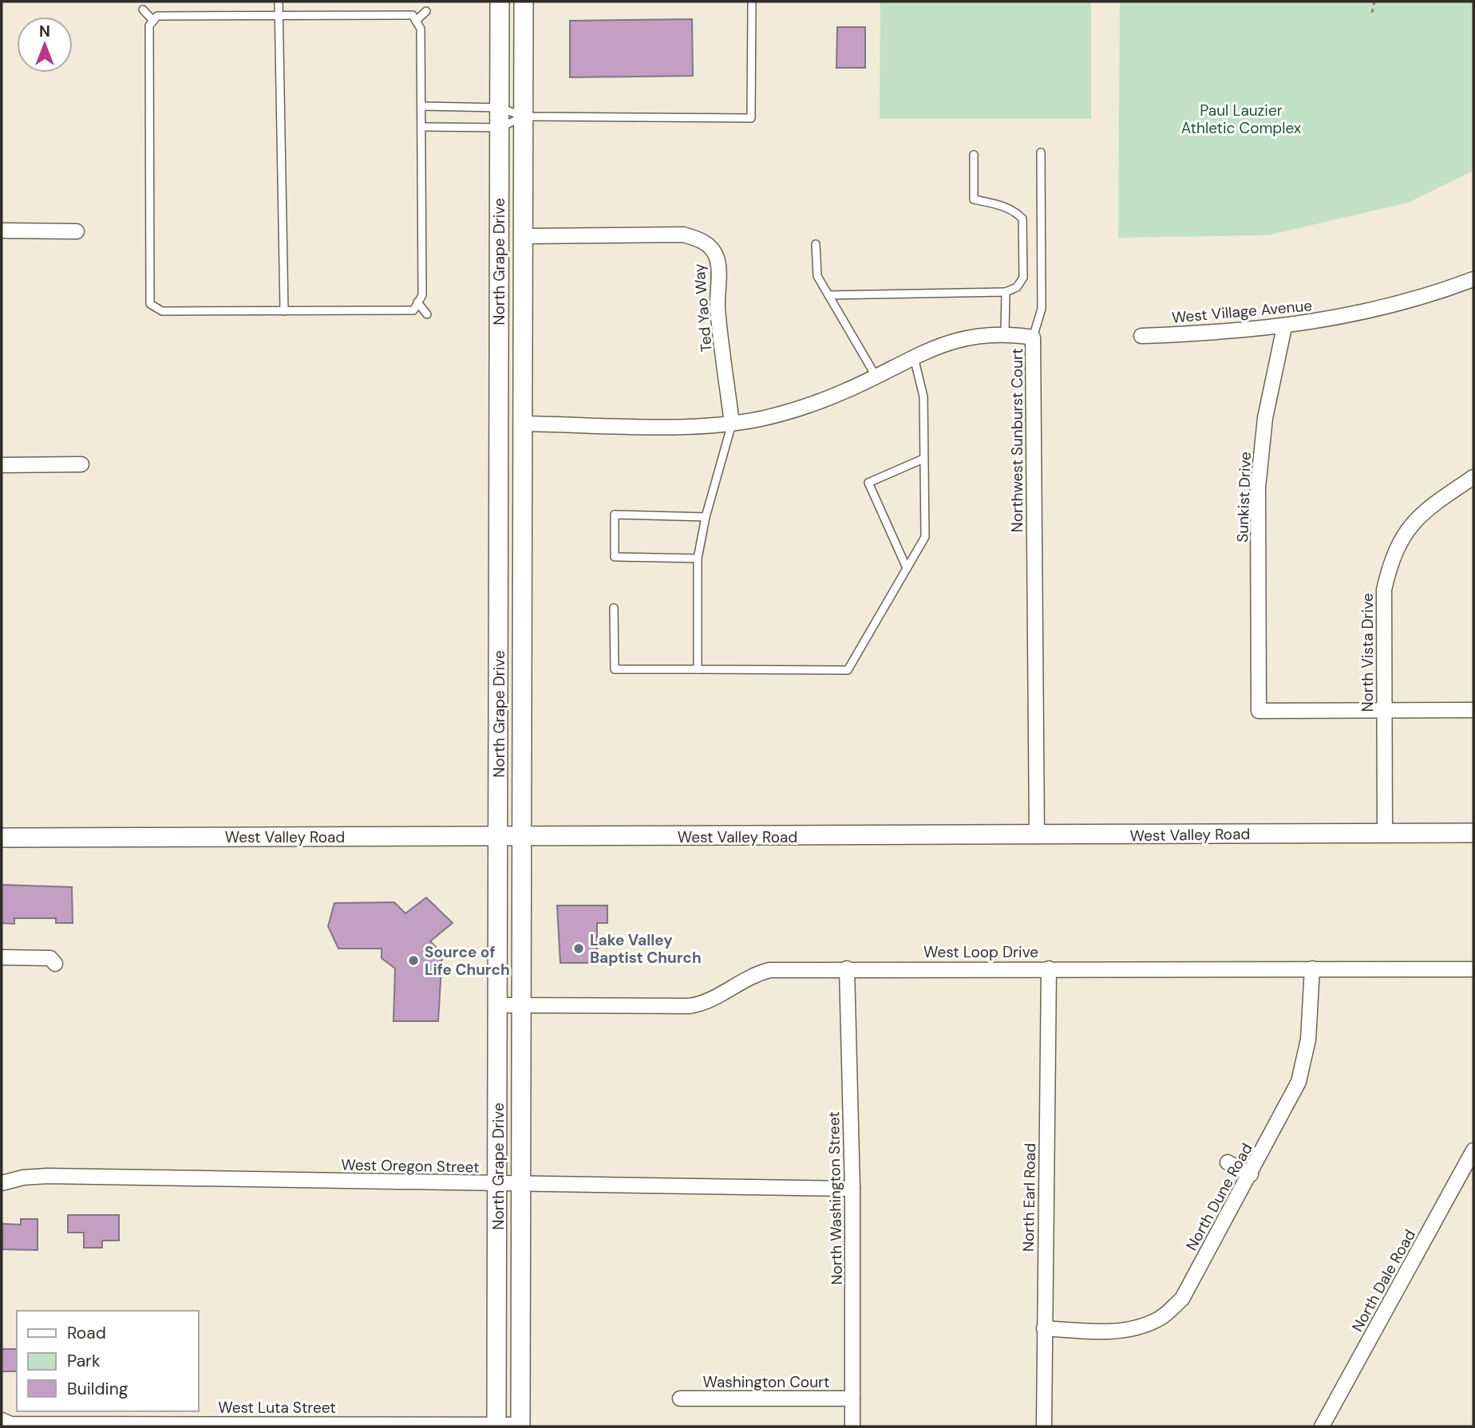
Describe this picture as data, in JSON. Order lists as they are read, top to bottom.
{
  "streets": {
    "main road": ["North Grape Drive", "West Valley Road"],
    "street": [
      "Ted Yao Way",
      "West Village Avenue",
      "Northwest Sunburst Court",
      "Sunkist Drive",
      "North Vista Drive",
      "West Loop Drive",
      "West Oregon Street",
      "North Dune Road",
      "North Earl Road",
      "North Washington Street",
      "North Dale Road",
      "Washington Court",
      "West Luta Street"
    ]
  },
  "crossings": [
    ["North Grape Drive", "Ted Yao Way"],
    ["North Grape Drive", "Northwest Sunburst Court"],
    ["North Grape Drive", "West Valley Road"],
    ["North Grape Drive", "West Loop Drive"],
    ["North Grape Drive", "West Oregon Street"],
    ["North Grape Drive", "West Luta Street"],
    ["Ted Yao Way", "Northwest Sunburst Court"],
    ["West Village Avenue", "Sunkist Drive"],
    ["Northwest Sunburst Court", "West Valley Road"],
    ["Sunkist Drive", "North Vista Drive"],
    ["North Vista Drive", "West Valley Road"],
    ["West Loop Drive", "North Dune Road"],
    ["West Loop Drive", "North Earl Road"],
    ["West Loop Drive", "North Washington Street"],
    ["West Oregon Street", "North Washington Street"],
    ["North Dune Road", "North Earl Road"],
    ["North Washington Street", "Washington Court"]
  ],
  "parks": ["Paul Lauzier Athletic Complex"],
  "places": ["Lake Valley Baptist Church", "Source of Life Church"],
  "legend": ["Road", "Park", "Building"],
  "north": "top"
}
